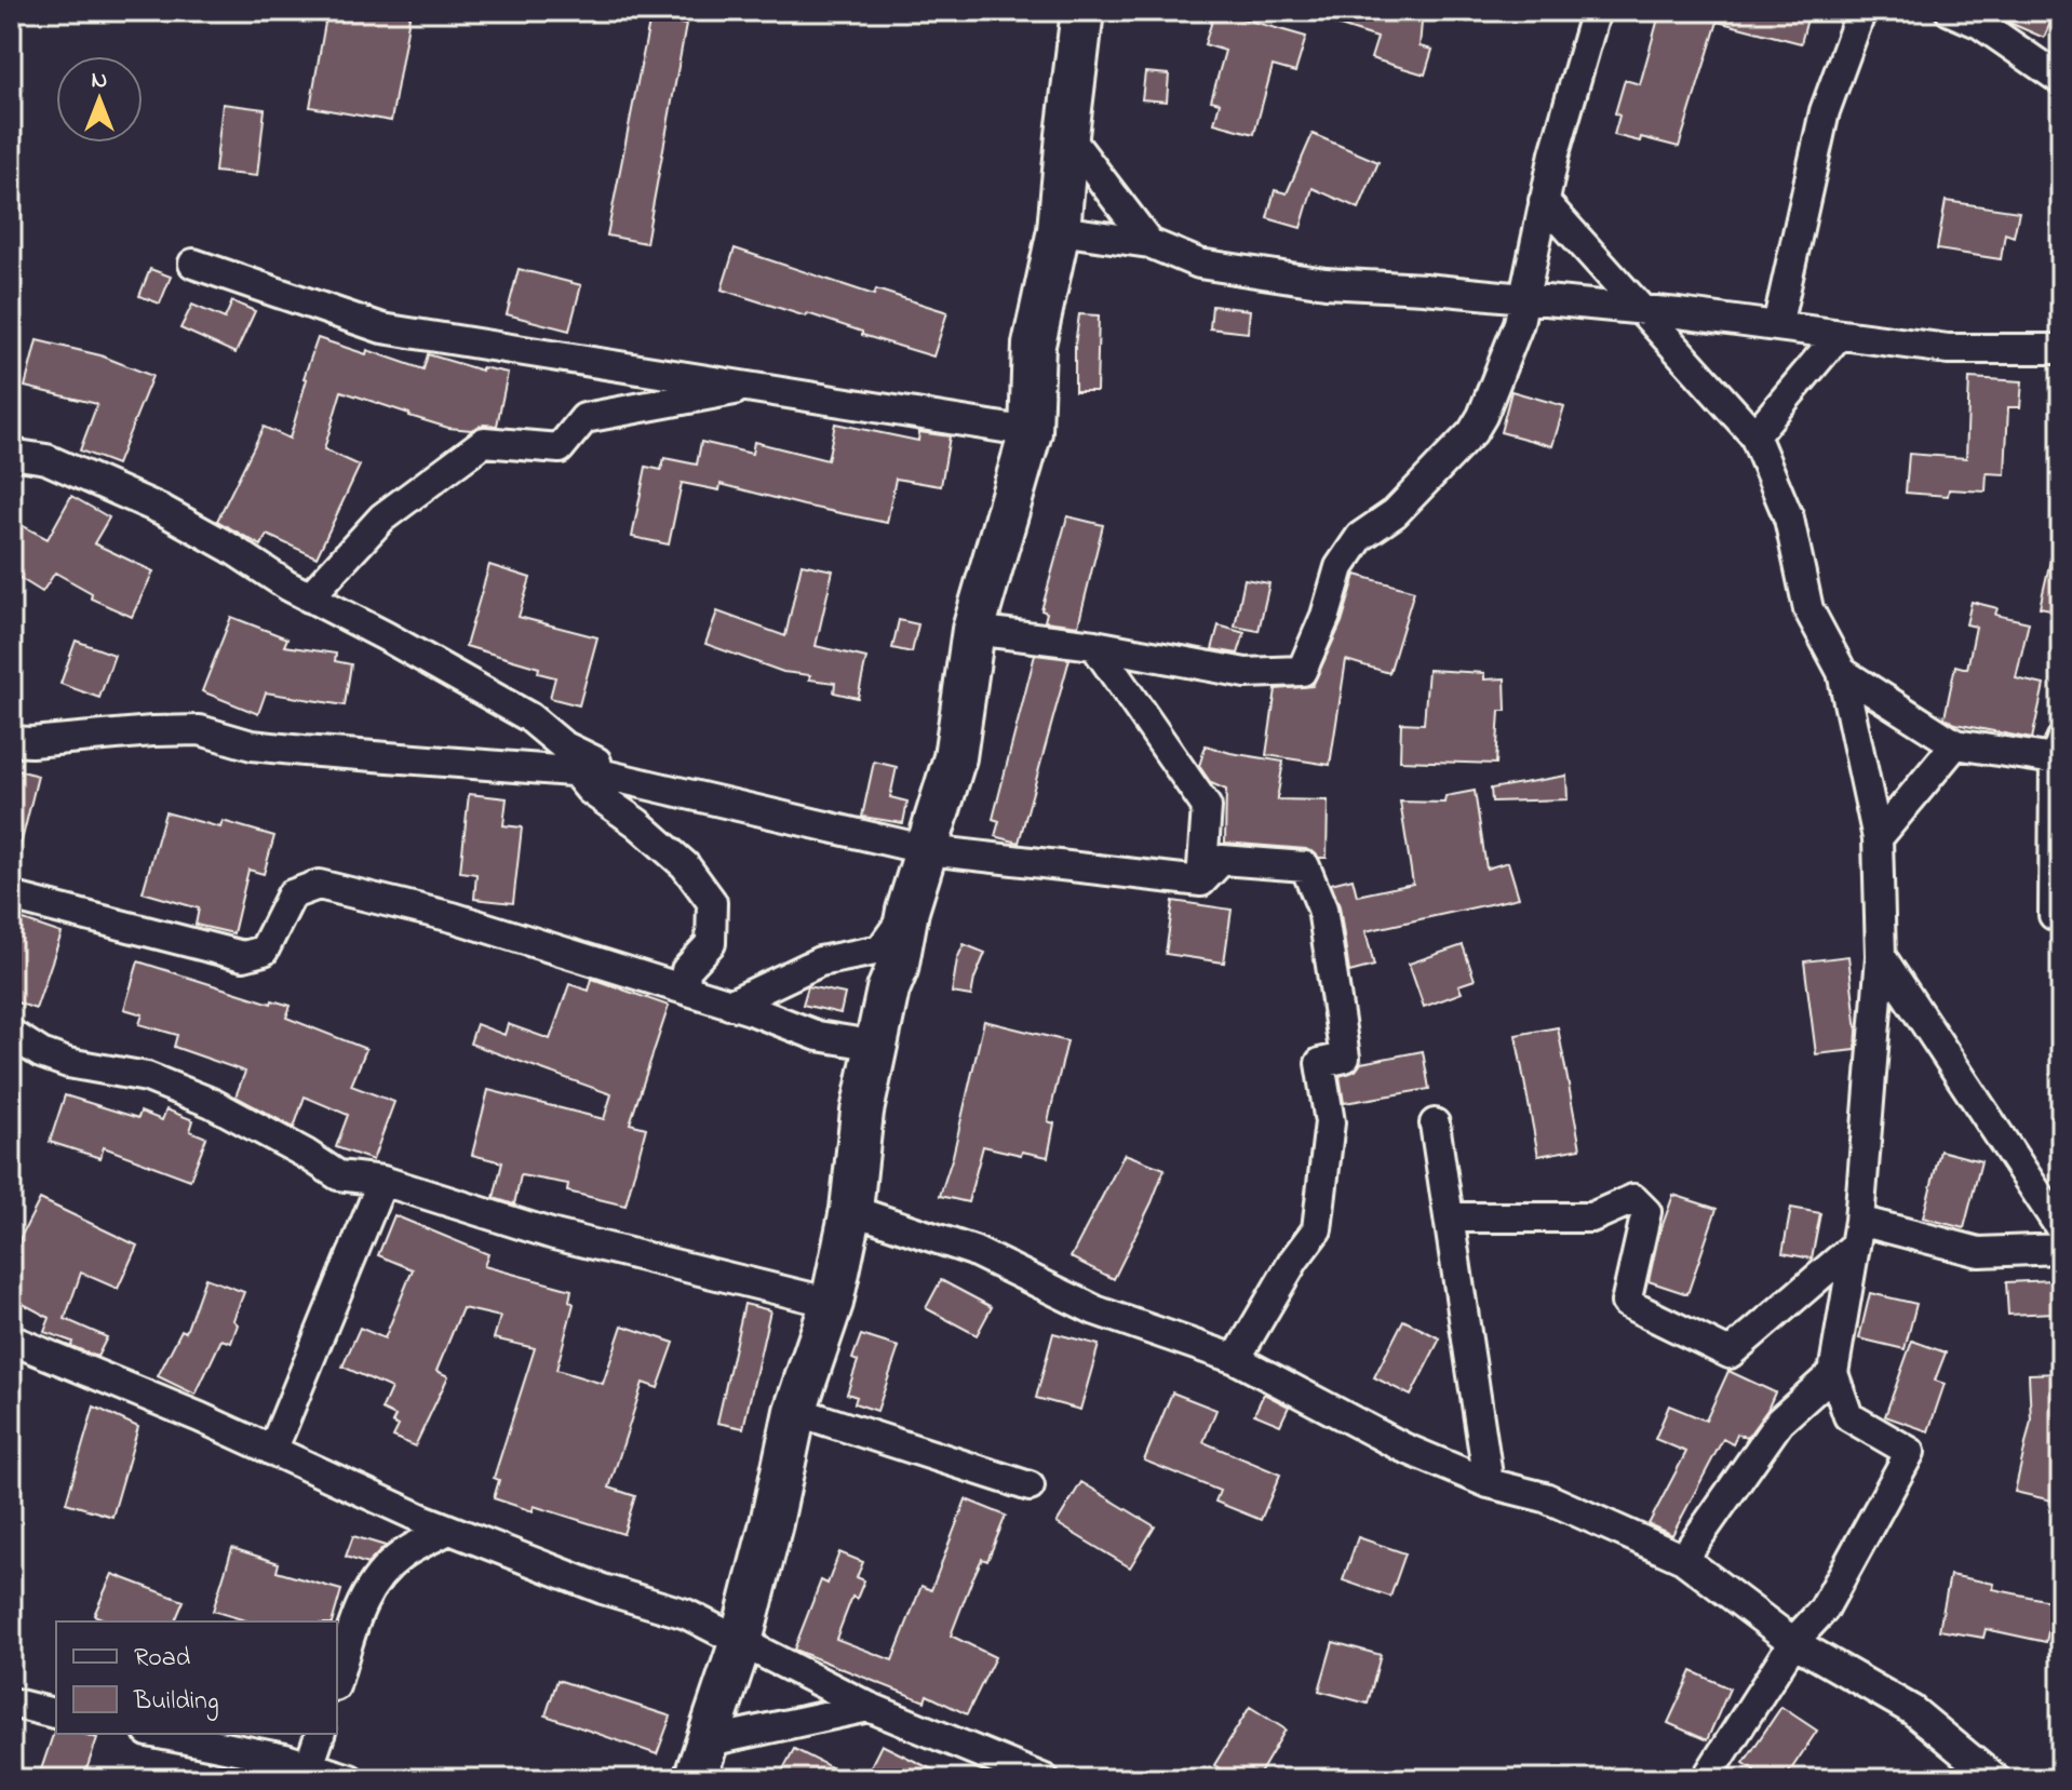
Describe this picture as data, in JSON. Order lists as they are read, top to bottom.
{
  "legend": ["Road", "Building"],
  "north": "top"
}
